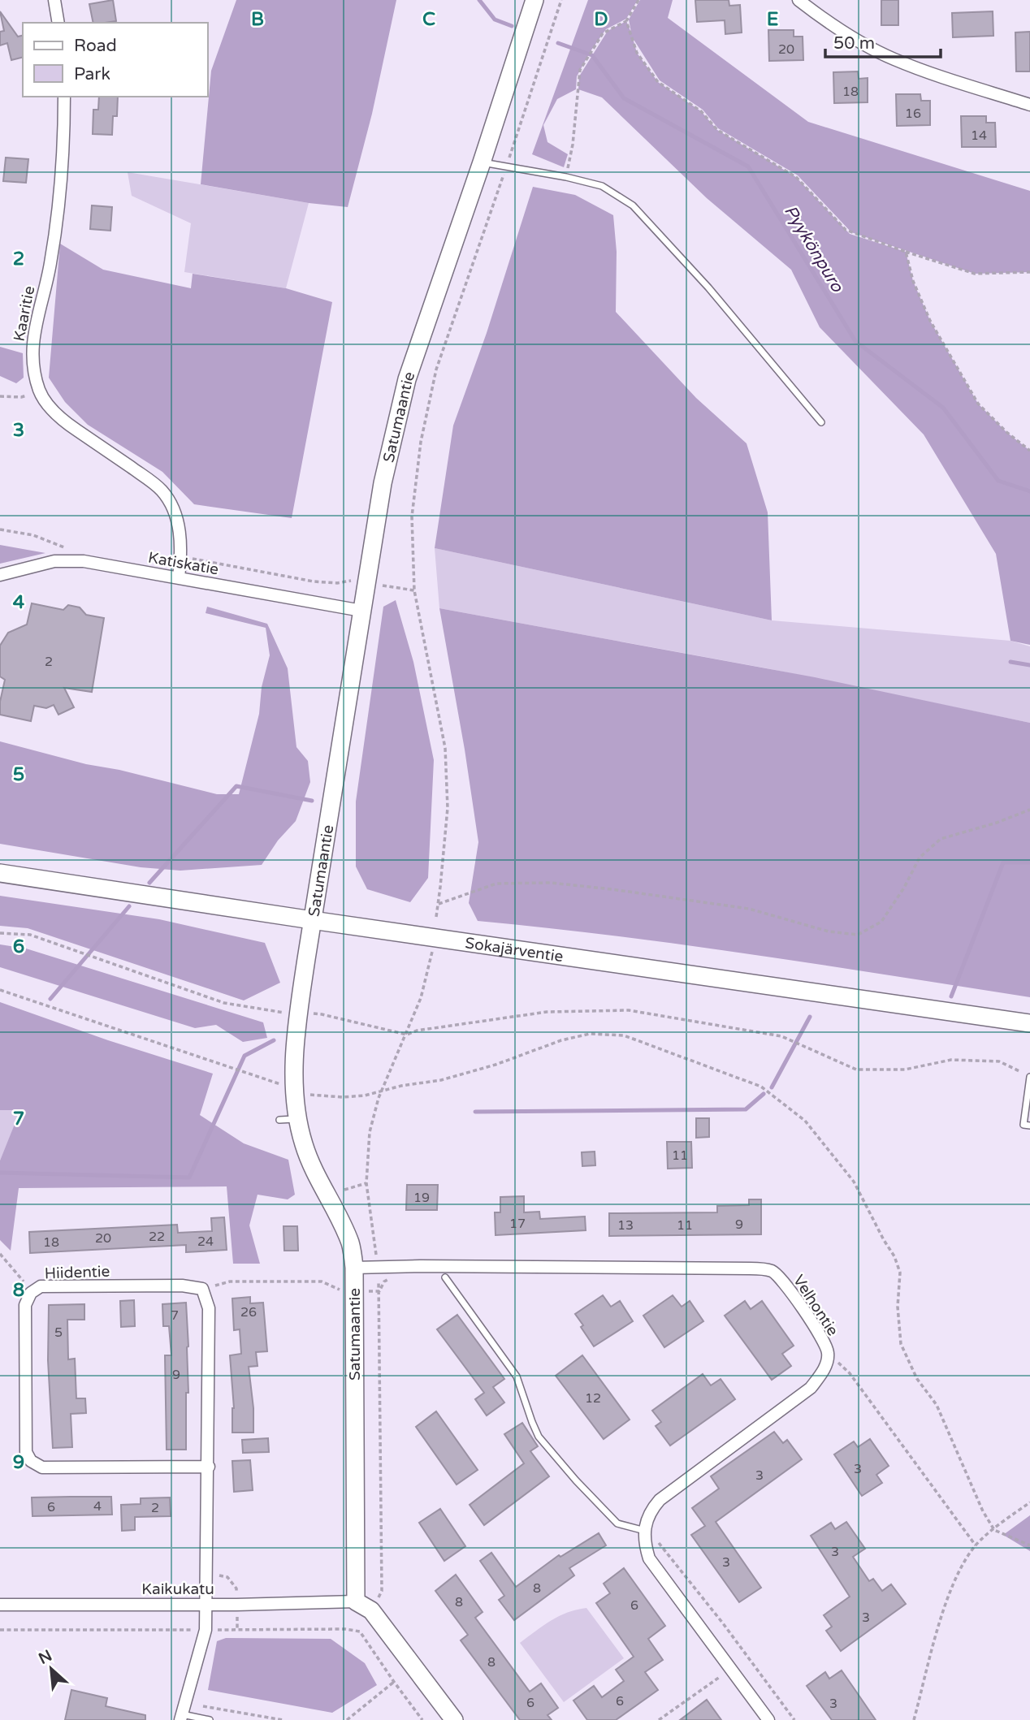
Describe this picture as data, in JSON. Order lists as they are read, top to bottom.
{
  "streets": {
    "street": [
      "Kaaritie",
      "Satumaantie",
      "Katiskatie",
      "Sokajärventie",
      "Hiidentie",
      "Velhontie",
      "Kaikukatu"
    ]
  },
  "crossings": [
    ["Kaaritie", "Katiskatie"],
    ["Satumaantie", "Katiskatie"],
    ["Satumaantie", "Sokajärventie"],
    ["Satumaantie", "Velhontie"],
    ["Satumaantie", "Kaikukatu"]
  ],
  "water": ["Pyykönpuro"],
  "house_numbers": [
    "20",
    "18",
    "16",
    "14",
    "2",
    "11",
    "19",
    "17",
    "9",
    "13",
    "11",
    "22",
    "20",
    "24",
    "18",
    "26",
    "7",
    "5",
    "9",
    "12",
    "3",
    "3",
    "4",
    "6",
    "2",
    "3",
    "3",
    "8",
    "8",
    "6",
    "3",
    "8",
    "6",
    "6",
    "3"
  ],
  "legend": ["Road", "Park"],
  "scale_bar": "50 m",
  "north": "top left",
  "grid": {
    "columns": [
      "B",
      "C",
      "D",
      "E"
    ],
    "rows": [
      "2",
      "3",
      "4",
      "5",
      "6",
      "7",
      "8",
      "9"
    ]
  }
}
